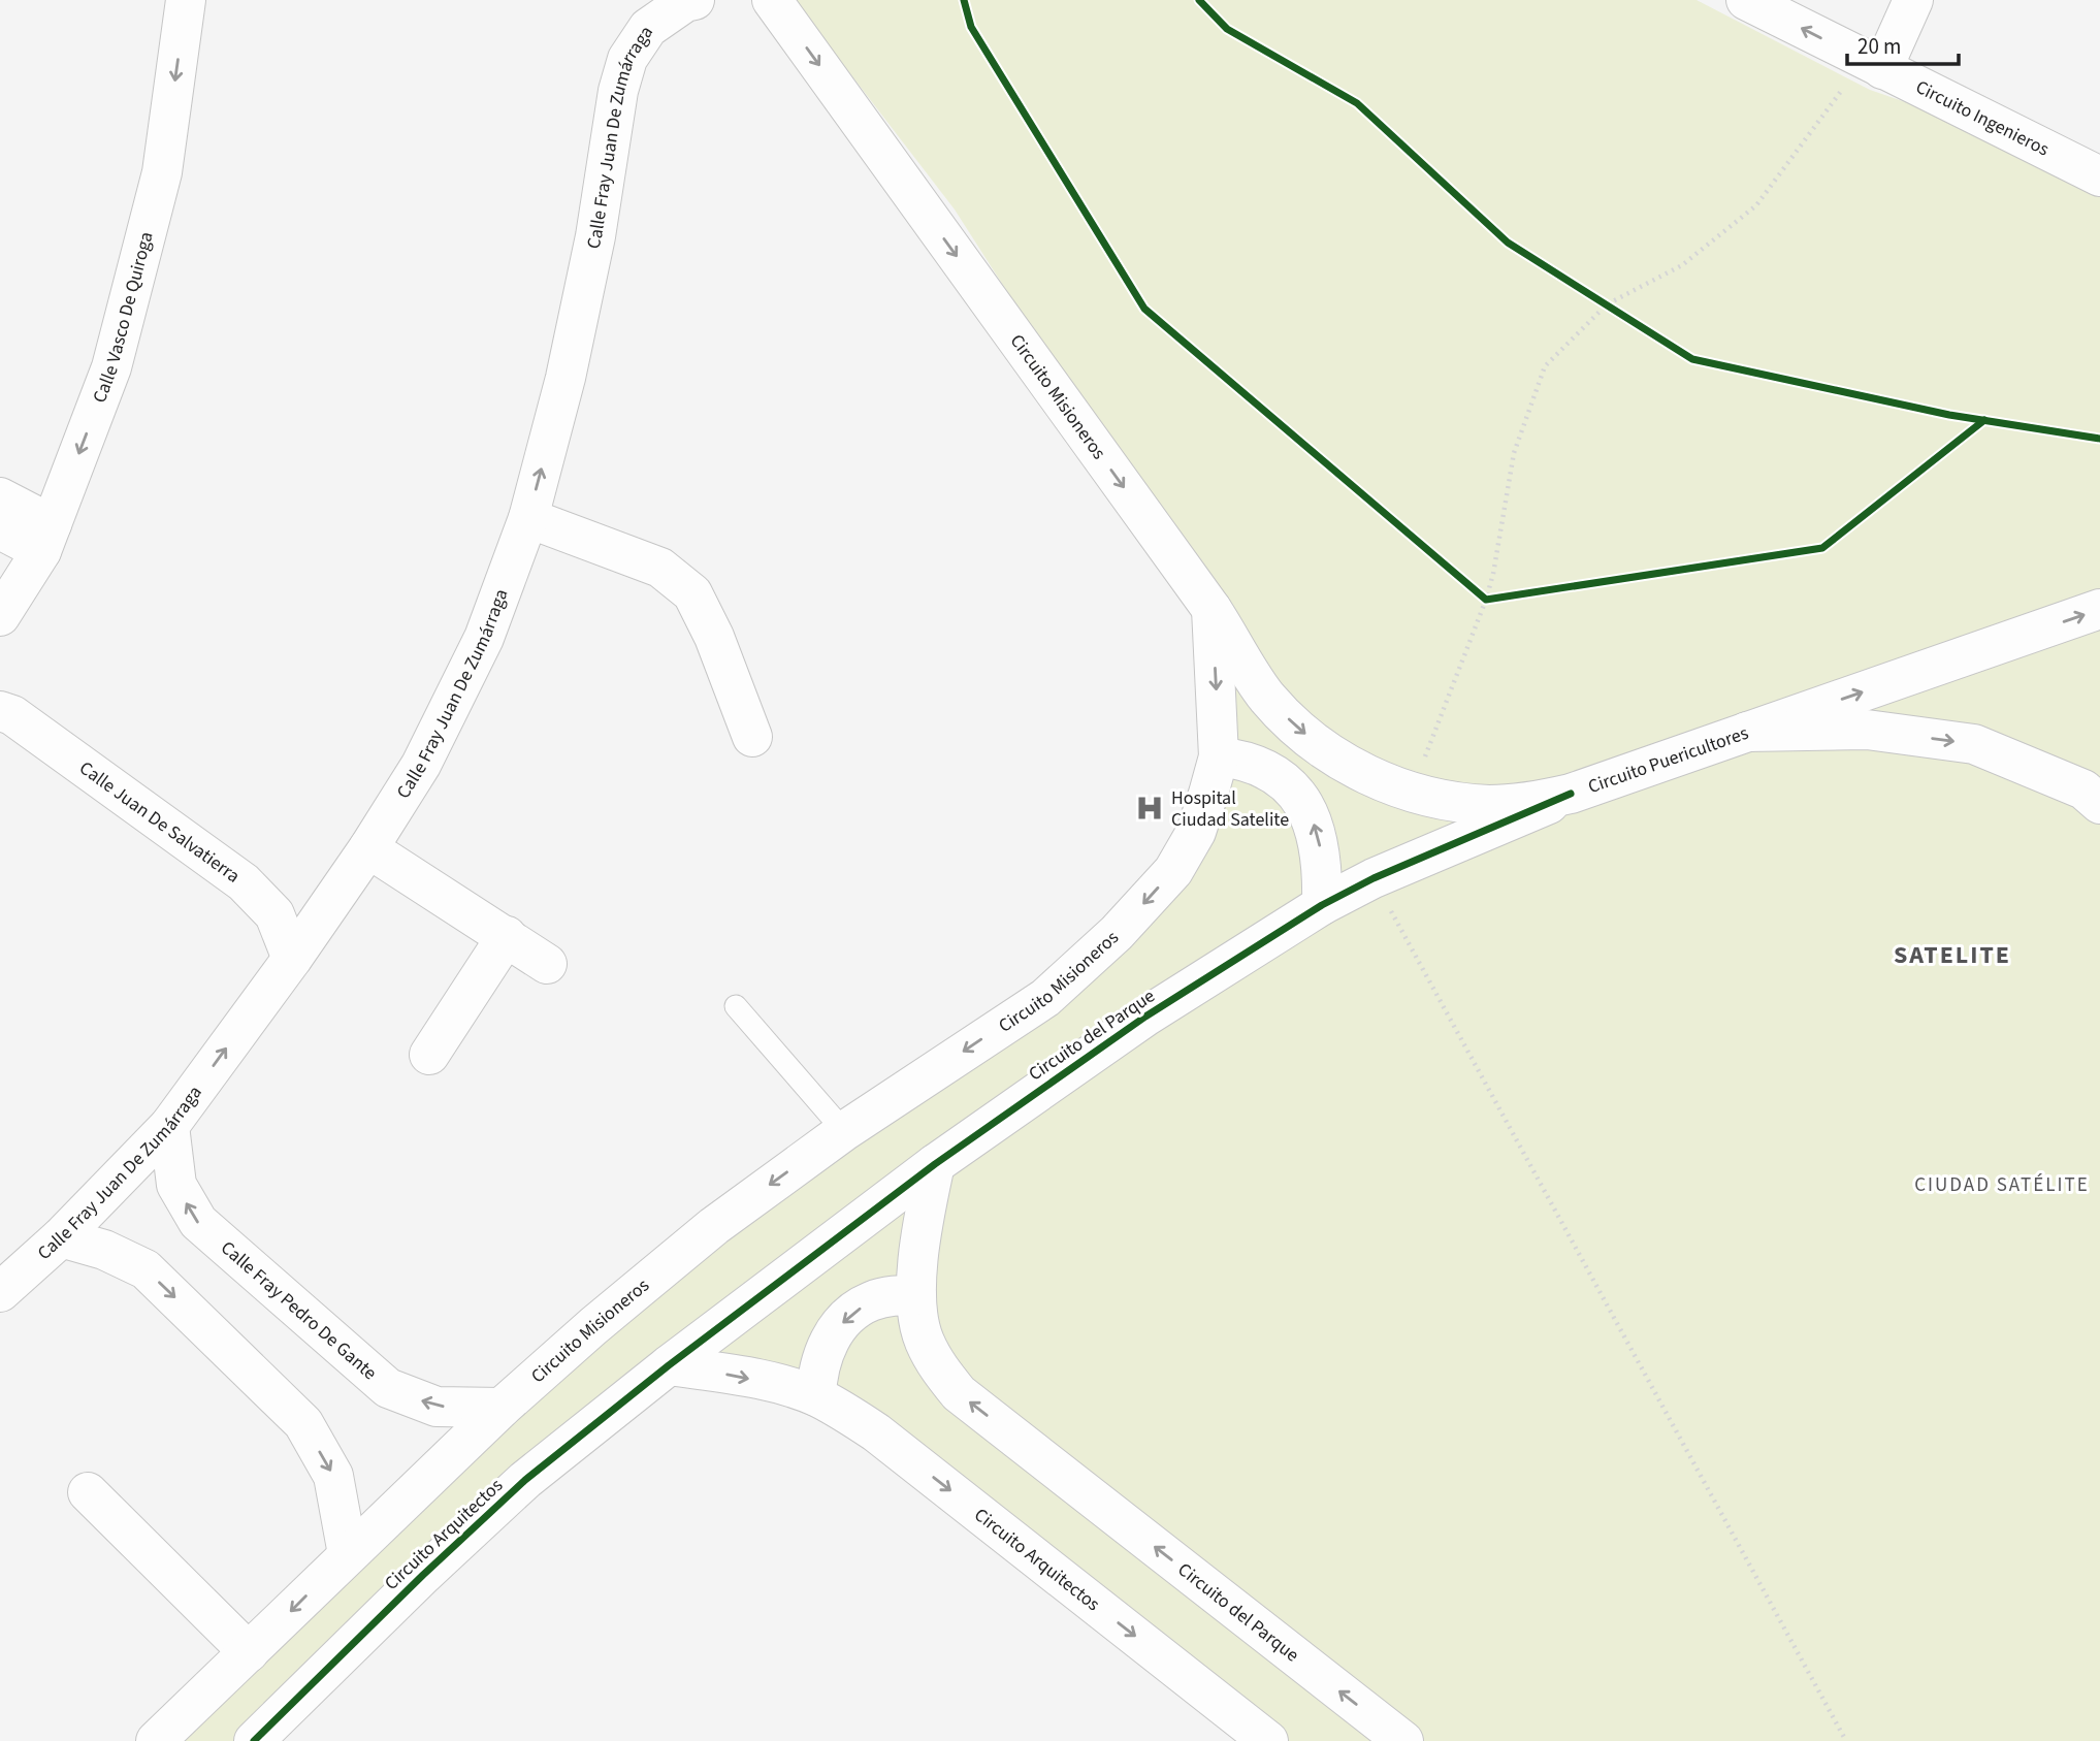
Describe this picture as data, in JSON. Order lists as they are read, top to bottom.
{
  "streets": {
    "main road": [
      "Circuito Ingenieros",
      "Calle Fray Juan De Zumárraga",
      "Calle Vasco De Quiroga",
      "Circuito Misioneros",
      "Circuito Puericultores",
      "Calle Juan De Salvatierra",
      "Circuito del Parque",
      "Calle Fray Pedro De Gante",
      "Circuito Arquitectos"
    ]
  },
  "crossings": [
    ["Calle Fray Juan De Zumárraga", "Calle Juan De Salvatierra"],
    ["Calle Fray Juan De Zumárraga", "Calle Fray Pedro De Gante"],
    ["Circuito Misioneros", "Circuito Puericultores"],
    ["Circuito Misioneros", "Calle Fray Pedro De Gante"],
    ["Circuito Puericultores", "Circuito del Parque"],
    ["Circuito del Parque", "Circuito Arquitectos"]
  ],
  "one_way": [
    "Circuito Ingenieros",
    "Calle Fray Juan De Zumárraga",
    "Calle Vasco De Quiroga",
    "Circuito del Parque",
    "Circuito Arquitectos"
  ],
  "districts": ["SATELITE", "CIUDAD SATÉLITE"],
  "places": {
    "hospital": ["Hospital Ciudad Satelite"]
  },
  "scale_bar": "20 m"
}
